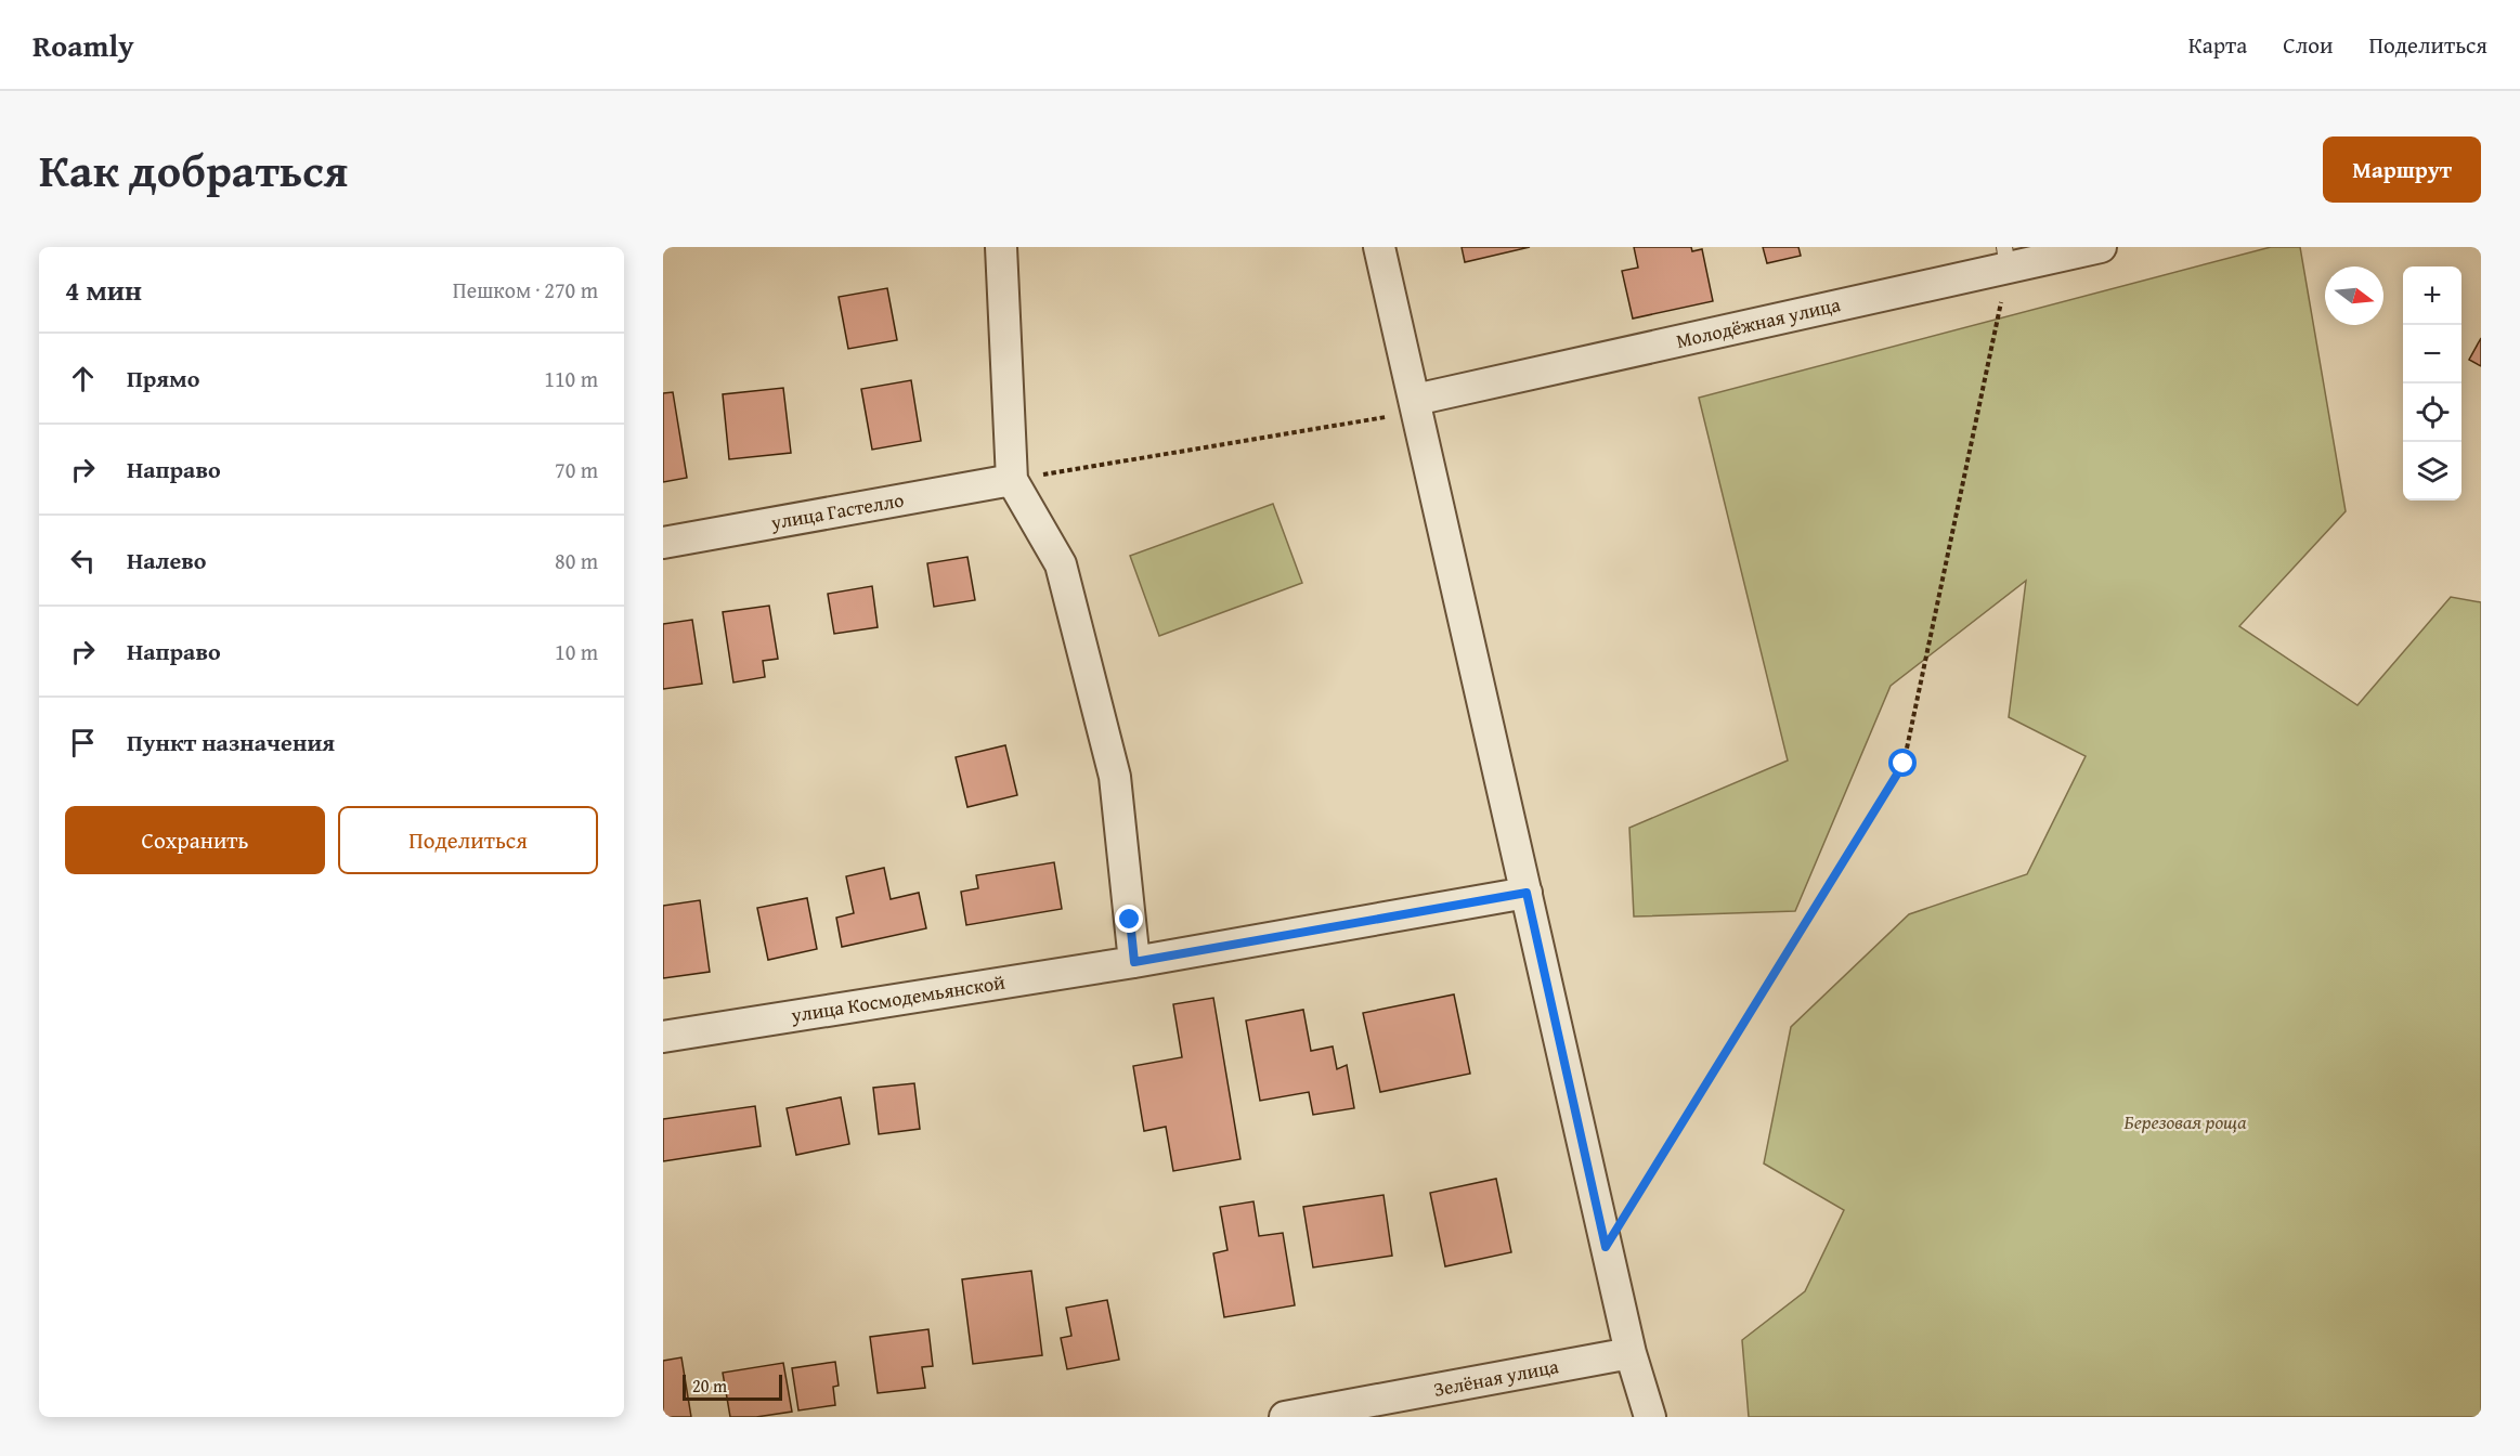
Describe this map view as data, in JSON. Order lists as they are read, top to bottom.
{
  "streets": {
    "street": [
      "Молодёжная улица",
      "улица Гастелло",
      "улица Космодемьянской",
      "Зелёная улица"
    ]
  },
  "parks": ["Березовая роща"],
  "scale_bar": "20 m",
  "north": "right",
  "page": {
    "header": "Roamly",
    "nav": ["Карта", "Слои", "Поделиться"],
    "title": "Как добраться",
    "buttons": [
      "Маршрут",
      ["Сохранить", "Поделиться"]
    ],
    "heading": ["4 мин", "Пешком · 270 m"],
    "map_buttons": ["+", "−"],
    "list": [
      ["Прямо", "110 m"],
      ["Направо", "70 m"],
      ["Налево", "80 m"],
      ["Направо", "10 m"],
      "Пункт назначения"
    ],
    "scale": "20 m"
  }
}
